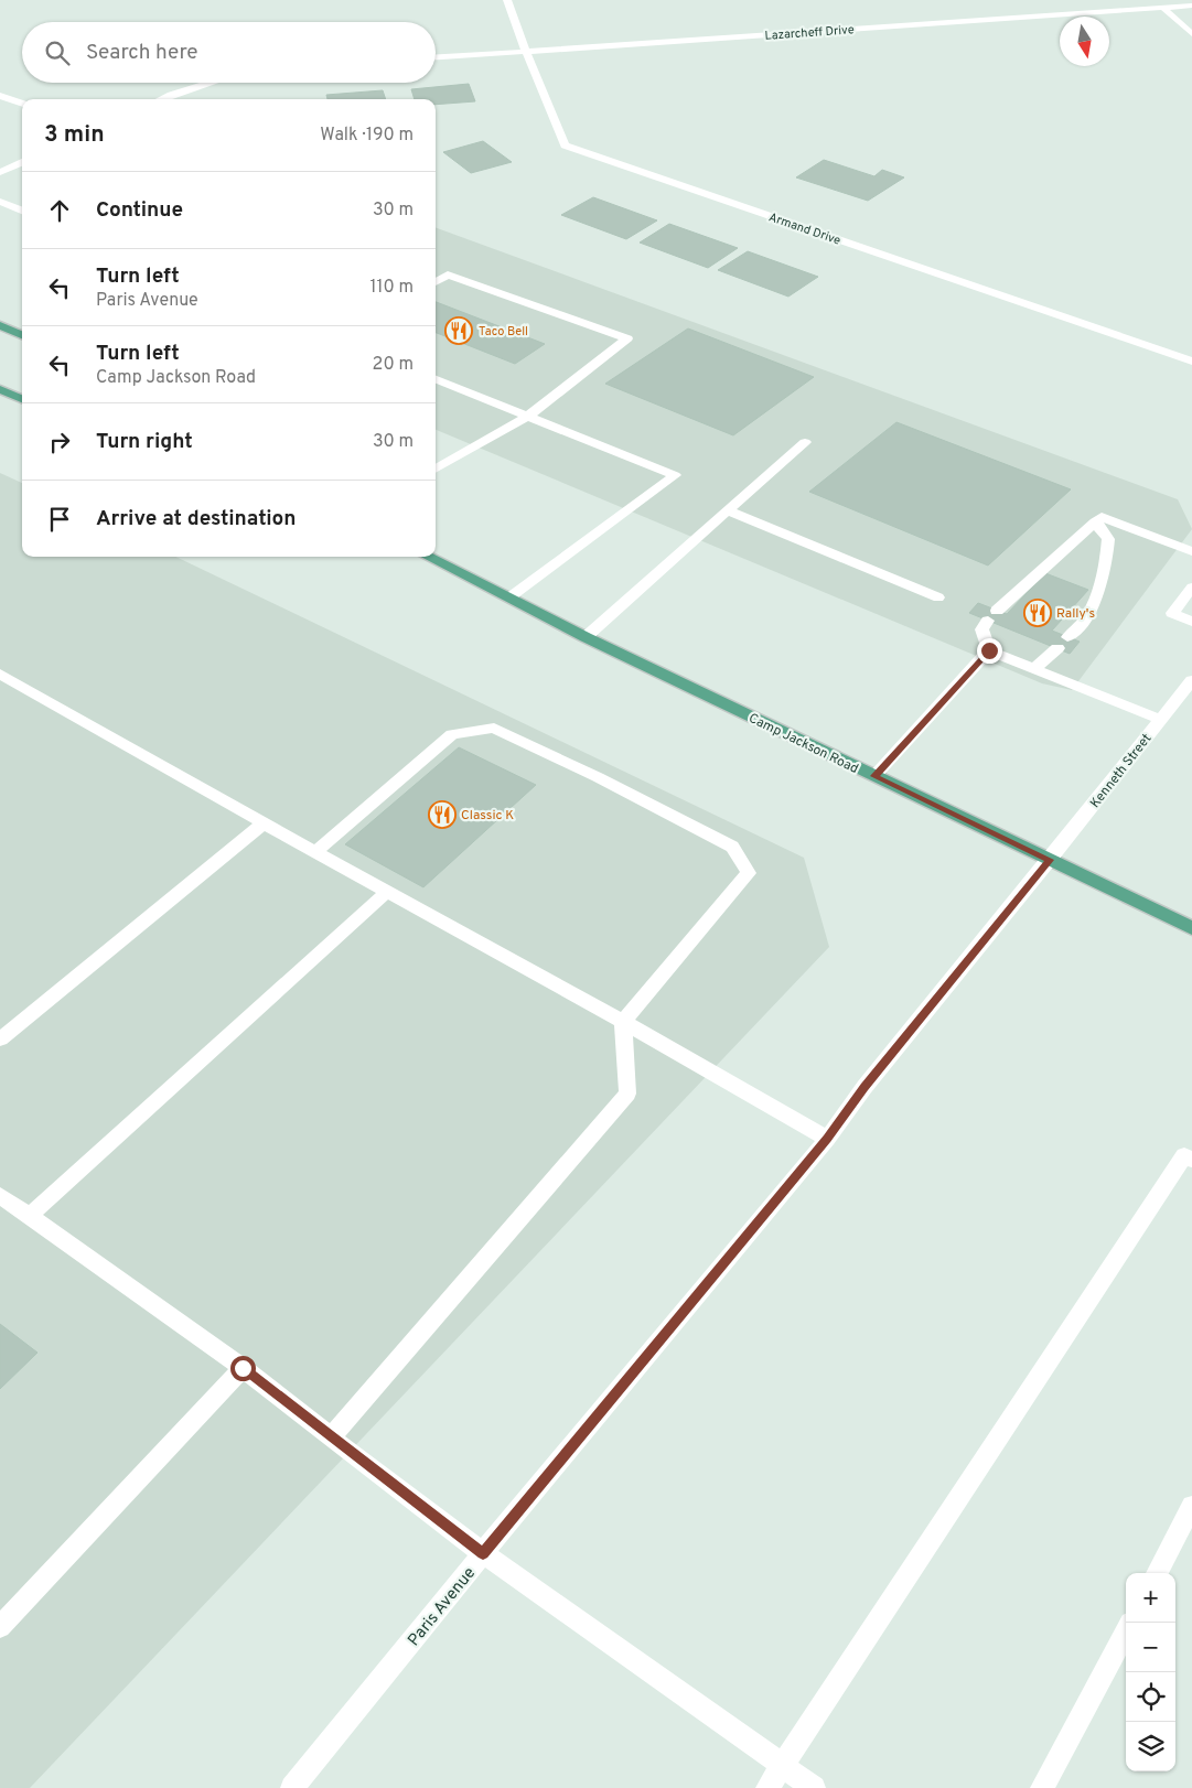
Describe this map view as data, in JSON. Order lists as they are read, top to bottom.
{
  "streets": {
    "main road": ["Camp Jackson Road"],
    "street": [
      "Lazarcheff Drive",
      "Armand Drive",
      "Kenneth Street",
      "Paris Avenue"
    ]
  },
  "crossings": [
    ["Lazarcheff Drive", "Armand Drive"],
    ["Camp Jackson Road", "Kenneth Street"],
    ["Camp Jackson Road", "Paris Avenue"],
    ["Kenneth Street", "Paris Avenue"]
  ],
  "places": {
    "restaurant": ["Taco Bell", "Rally's", "Classic K"]
  },
  "north": "bottom",
  "page": {
    "search": "Search here",
    "heading": ["3 min", "Walk · 190 m"],
    "list": [
      ["Continue", "30 m"],
      ["Turn left", "Paris Avenue", "110 m"],
      ["Turn left", "Camp Jackson Road", "20 m"],
      ["Turn right", "30 m"],
      "Arrive at destination"
    ],
    "map_buttons": ["+", "−"]
  }
}
